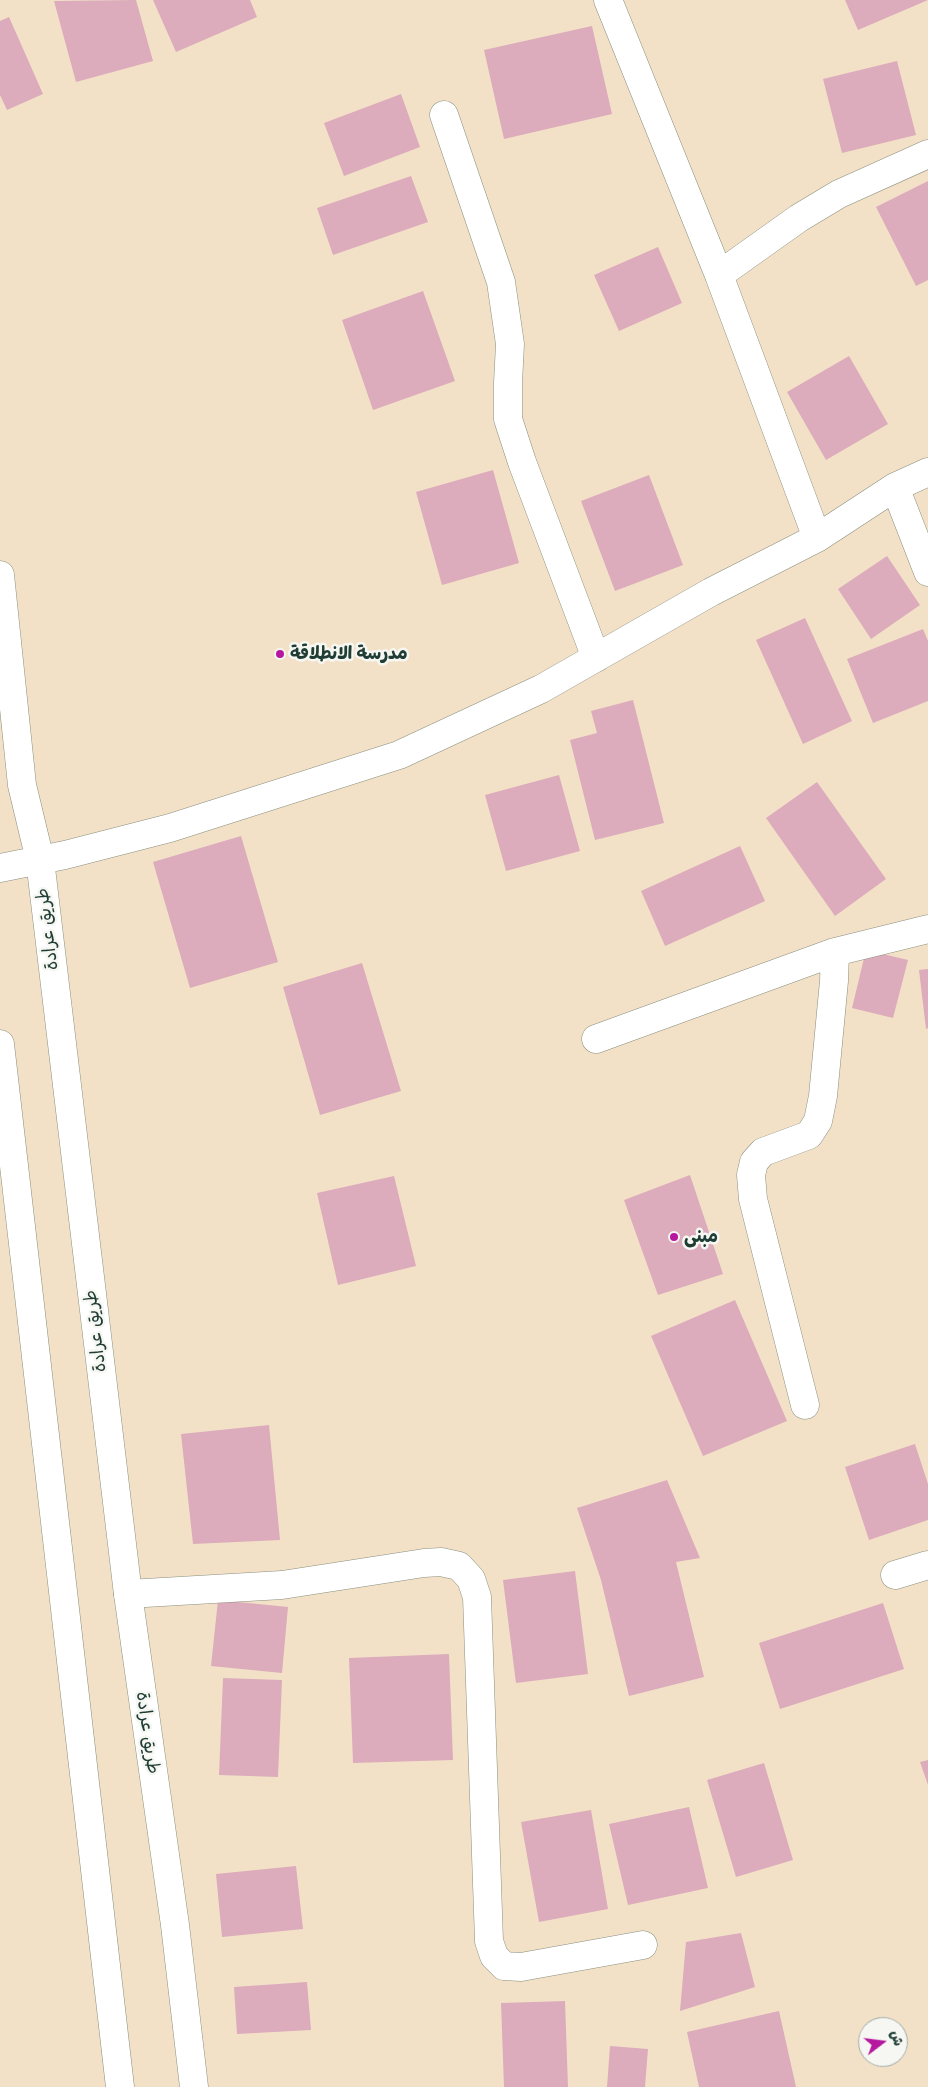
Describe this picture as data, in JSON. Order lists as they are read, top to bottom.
{
  "streets": {
    "street": ["طريق عرادة"]
  },
  "places": ["مدرسة الانطلاقة", "مبنى"],
  "north": "right"
}
